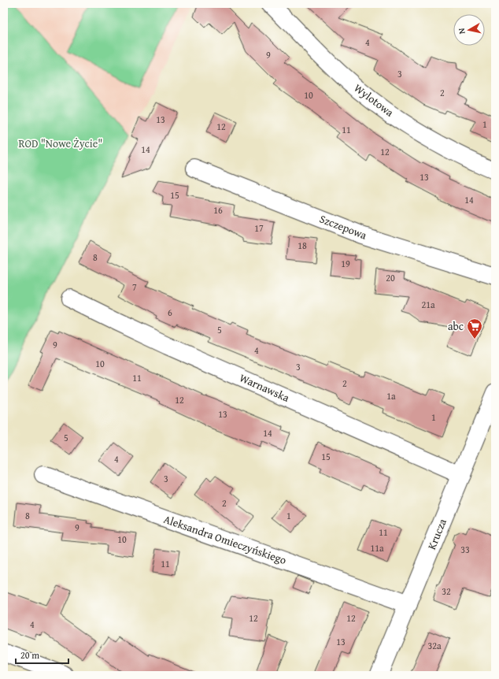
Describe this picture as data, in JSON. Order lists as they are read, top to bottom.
{
  "streets": {
    "street": [
      "Wylotowa",
      "Szczepowa",
      "Warnawska",
      "Krucza",
      "Aleksandra Omieczyńskiego"
    ]
  },
  "crossings": [
    ["Warnawska", "Krucza"],
    ["Krucza", "Aleksandra Omieczyńskiego"]
  ],
  "parks": ["ROD \"Nowe Życie\""],
  "places": {
    "supermarket": ["abc"]
  },
  "house_numbers": [
    "4",
    "9",
    "3",
    "2",
    "10",
    "13",
    "1",
    "12",
    "11",
    "14",
    "12",
    "13",
    "15",
    "14",
    "16",
    "17",
    "18",
    "8",
    "19",
    "20",
    "7",
    "21a",
    "6",
    "5",
    "9",
    "4",
    "10",
    "3",
    "11",
    "2",
    "1a",
    "12",
    "13",
    "1",
    "14",
    "5",
    "15",
    "4",
    "3",
    "2",
    "8",
    "1",
    "9",
    "11",
    "10",
    "11a",
    "33",
    "11",
    "32",
    "12",
    "12",
    "4",
    "13",
    "32a"
  ],
  "scale_bar": "20 m",
  "north": "left"
}
